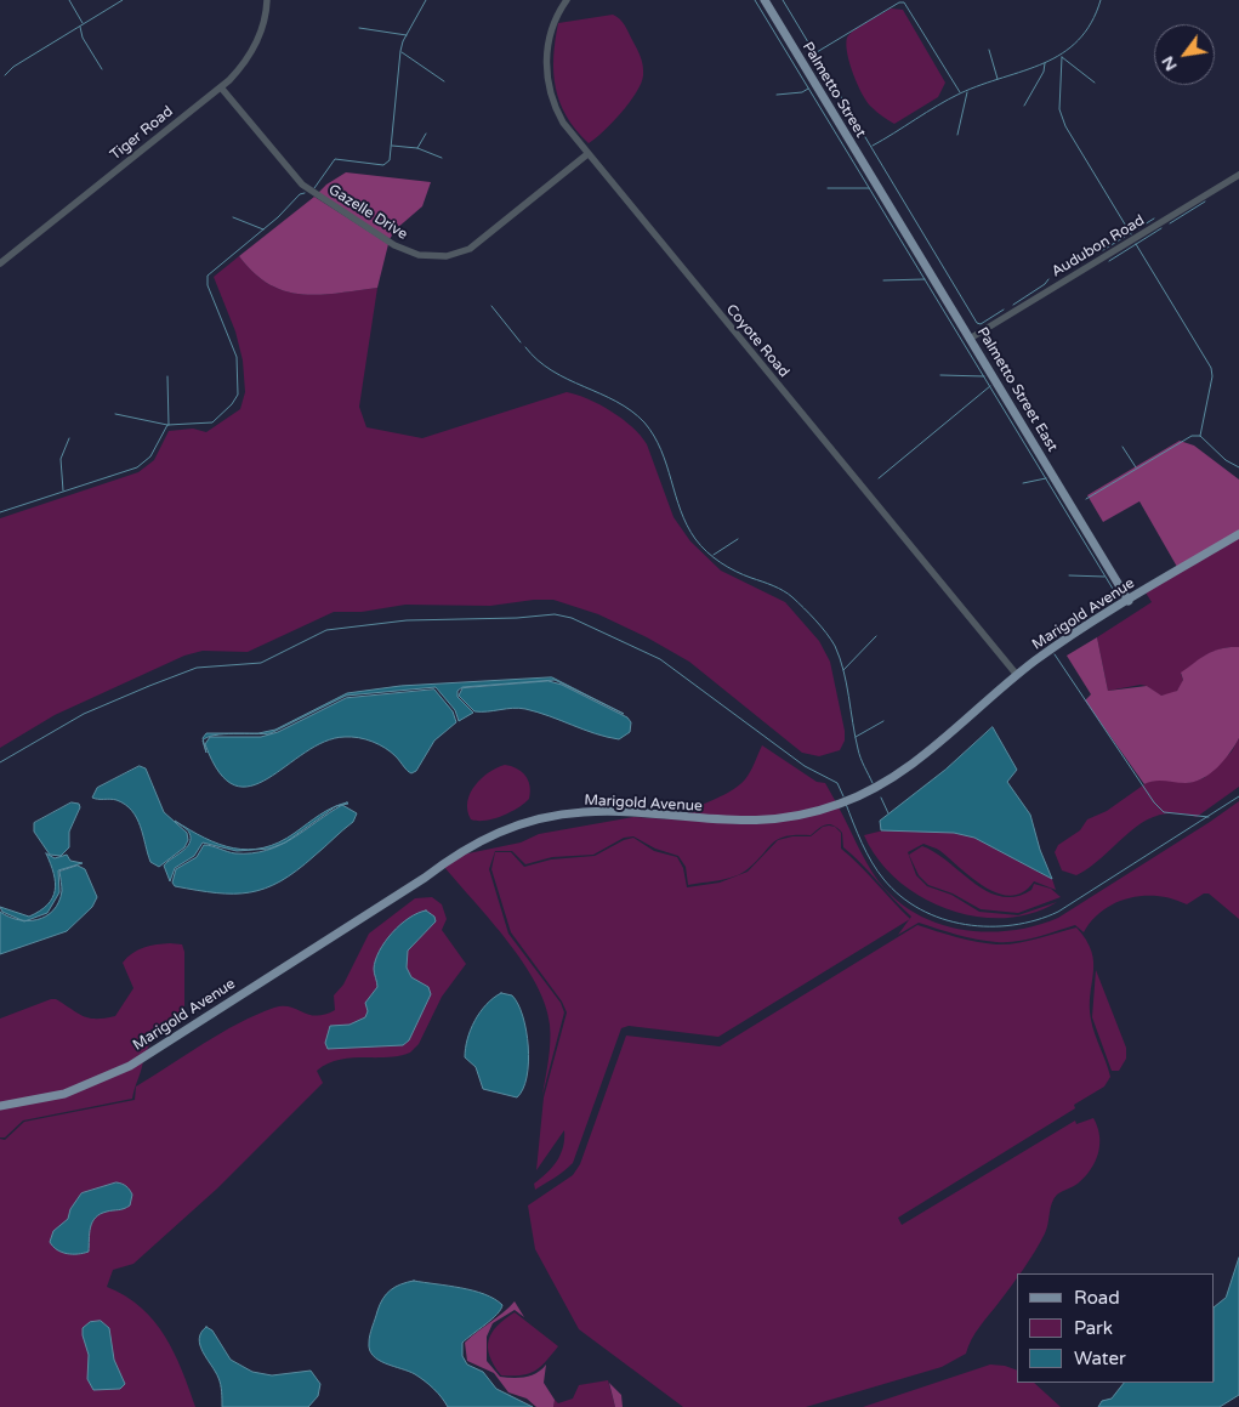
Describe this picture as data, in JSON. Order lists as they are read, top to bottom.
{
  "streets": {
    "main road": ["Palmetto Street", "Palmetto Street East", "Marigold Avenue"],
    "street": [
      "Tiger Road",
      "Gazelle Drive",
      "Audubon Road",
      "Coyote Road"
    ]
  },
  "crossings": [
    ["Palmetto Street", "Palmetto Street East"],
    ["Tiger Road", "Gazelle Drive"],
    ["Gazelle Drive", "Coyote Road"],
    ["Audubon Road", "Palmetto Street East"],
    ["Coyote Road", "Marigold Avenue"],
    ["Palmetto Street East", "Marigold Avenue"]
  ],
  "legend": ["Road", "Park", "Water"],
  "north": "bottom left"
}
